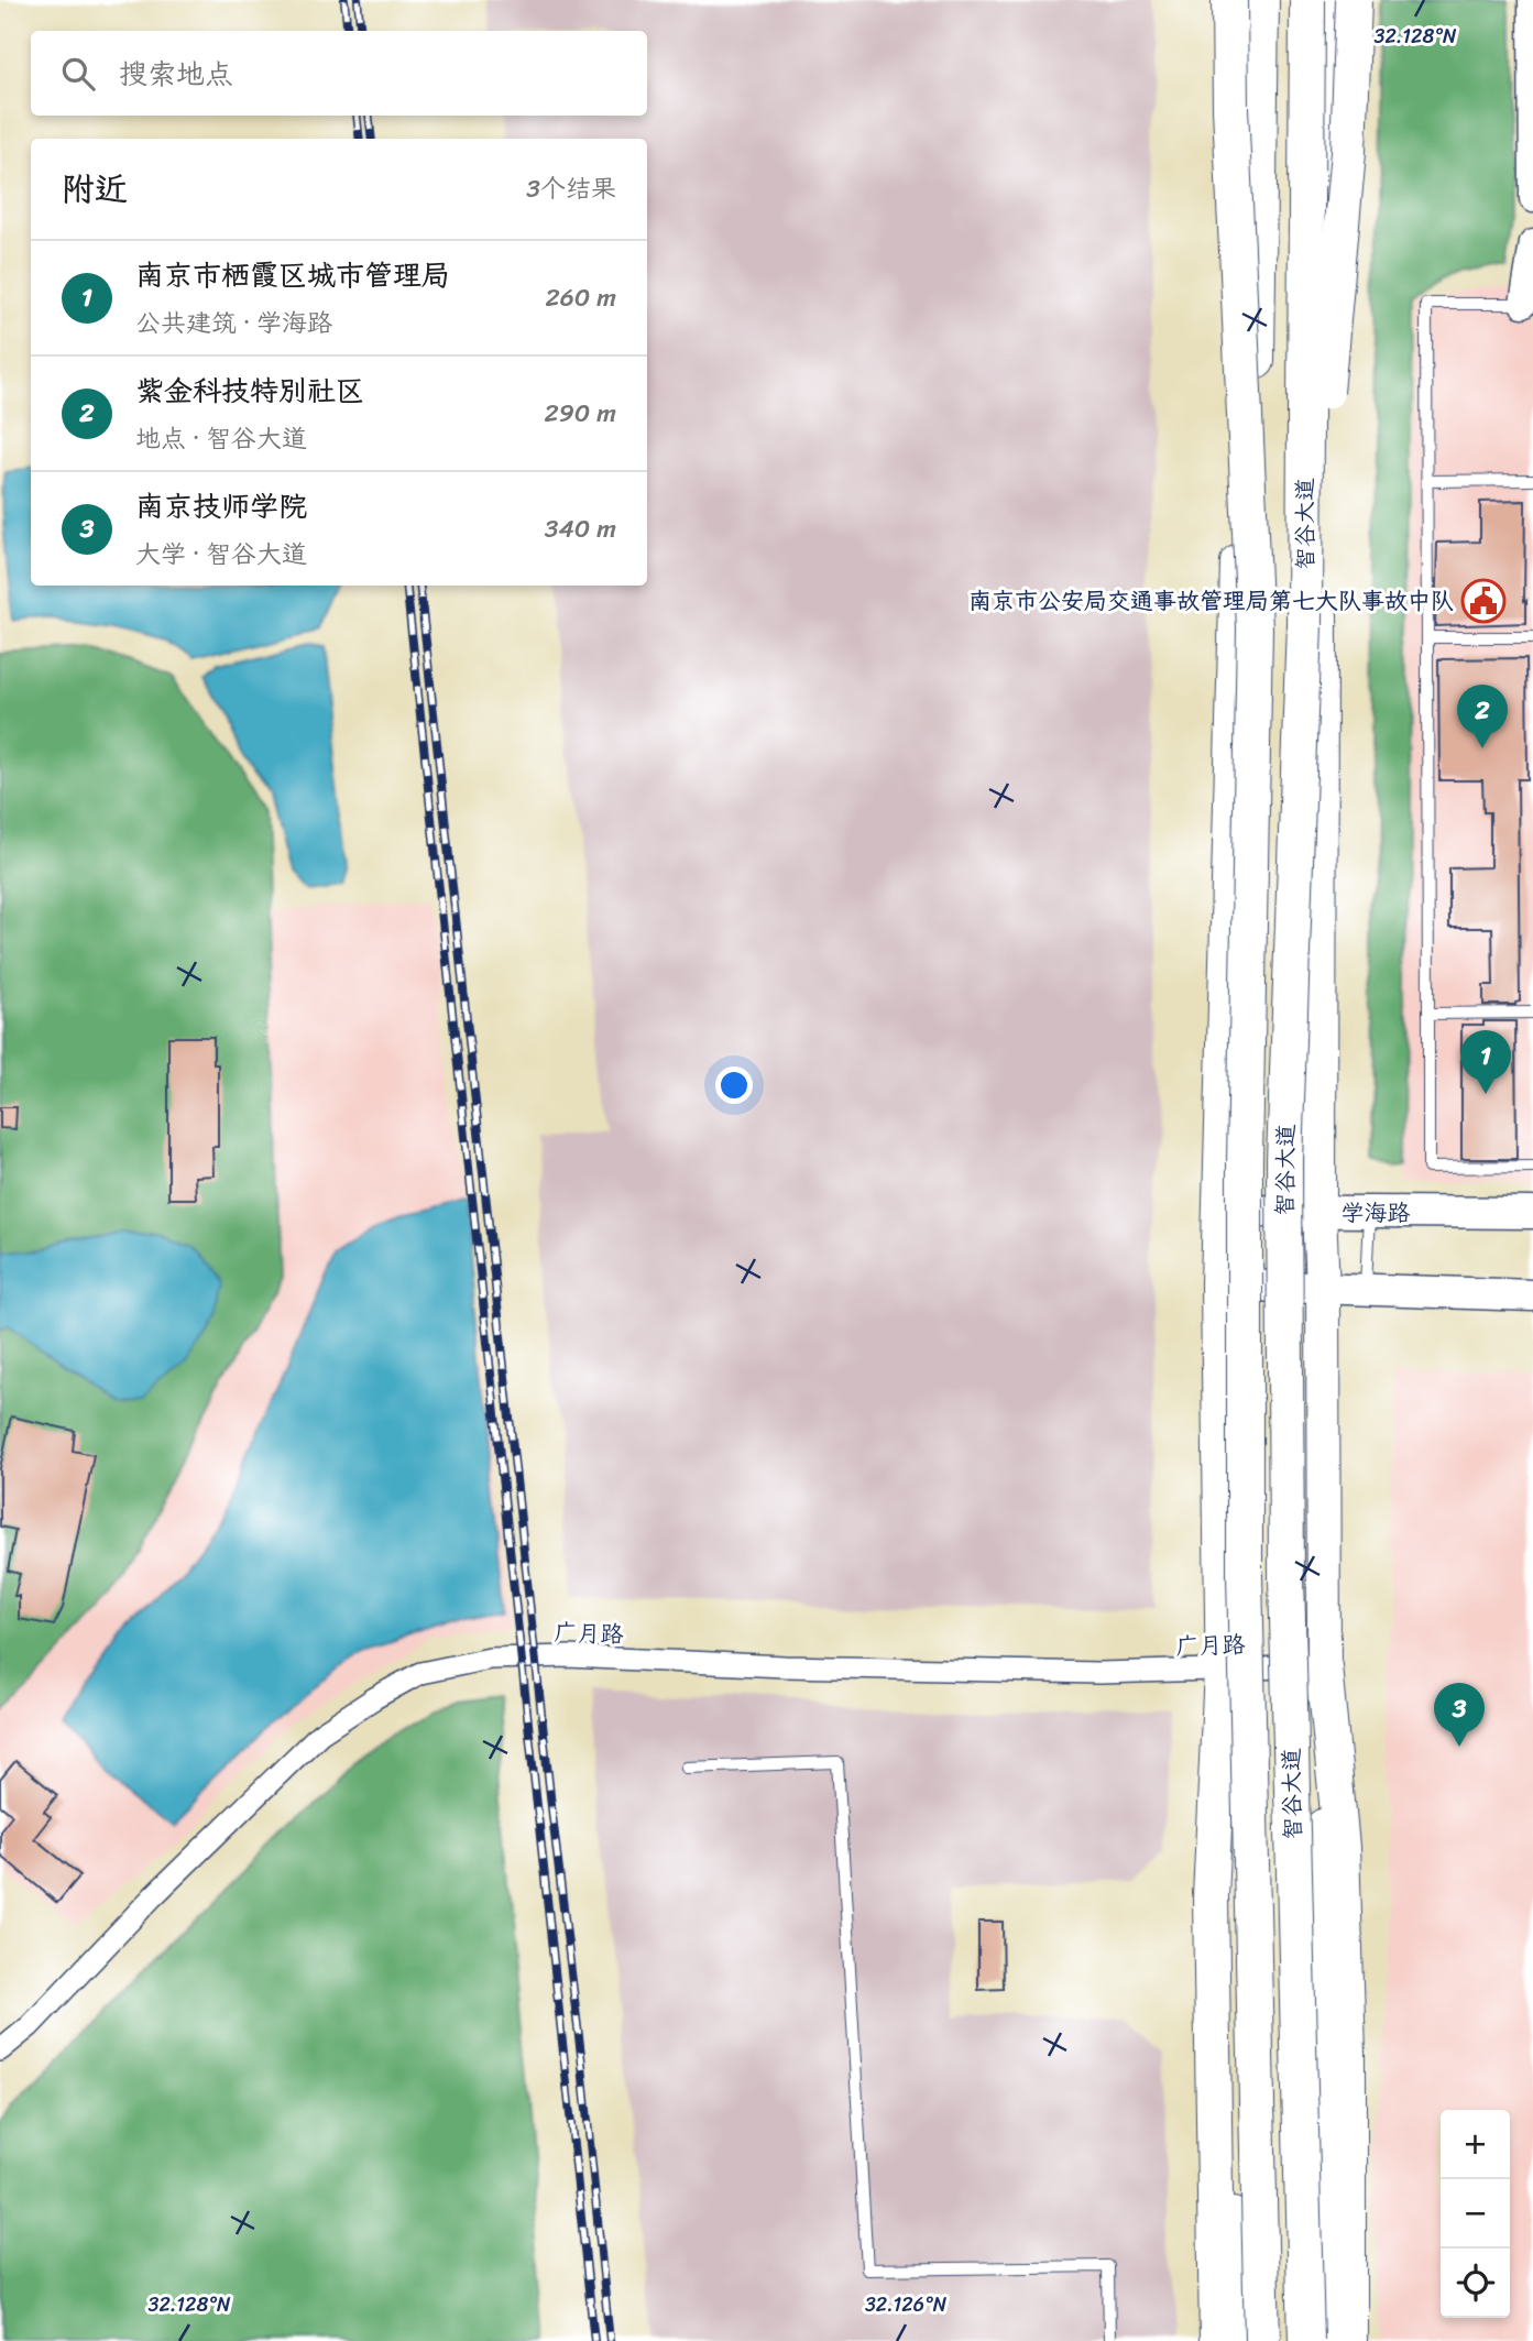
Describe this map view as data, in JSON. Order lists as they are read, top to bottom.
{
  "streets": {
    "highway": ["智谷大道"],
    "main road": ["学海路"],
    "street": ["广月路"]
  },
  "crossings": [
    ["智谷大道", "学海路"],
    ["智谷大道", "广月路"]
  ],
  "places": {
    "public building": ["南京市公安局交通事故管理局第七大队事故中队"]
  },
  "page": {
    "search": "搜索地点",
    "heading": ["附近", "3个结果"],
    "list": [
      {
        "mark": "1",
        "name": "南京市栖霞区城市管理局",
        "note": "公共建筑 · 学海路",
        "value": "260 m"
      },
      {
        "mark": "2",
        "name": "紫金科技特别社区",
        "note": "地点 · 智谷大道",
        "value": "290 m"
      },
      {
        "mark": "3",
        "name": "南京技师学院",
        "note": "大学 · 智谷大道",
        "value": "340 m"
      }
    ],
    "pins": ["2", "1", "3"],
    "map_buttons": ["+", "−"]
  },
  "coordinates": ["32.128°N", "32.126°N"]
}
